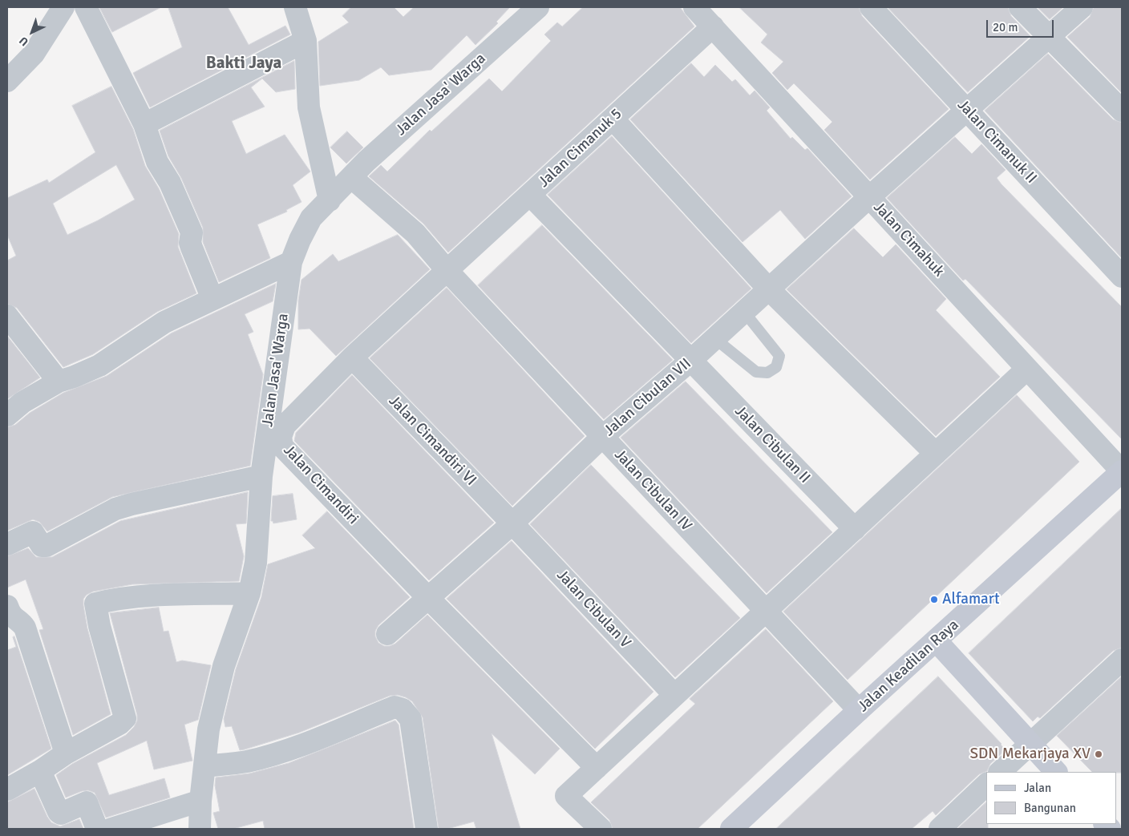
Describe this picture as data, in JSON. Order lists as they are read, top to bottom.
{
  "streets": {
    "street": [
      "Jalan Jasa' Warga",
      "Jalan Cimanuk II",
      "Jalan Cimanuk 5",
      "Jalan Cimahuk",
      "Jalan Cibulan VII",
      "Jalan Cimandiri VI",
      "Jalan Cibulan II",
      "Jalan Cimandiri",
      "Jalan Cibulan IV",
      "Jalan Cibulan V",
      "Jalan Keadilan Raya"
    ]
  },
  "crossings": [
    ["Jalan Jasa' Warga", "Jalan Cibulan IV"],
    ["Jalan Cimanuk 5", "Jalan Cimahuk"],
    ["Jalan Cimanuk 5", "Jalan Cibulan II"],
    ["Jalan Cimanuk 5", "Jalan Cimandiri"],
    ["Jalan Cimanuk 5", "Jalan Cibulan IV"],
    ["Jalan Cimahuk", "Jalan Cibulan VII"],
    ["Jalan Cimahuk", "Jalan Keadilan Raya"],
    ["Jalan Cibulan VII", "Jalan Cimandiri VI"],
    ["Jalan Cibulan VII", "Jalan Cibulan II"],
    ["Jalan Cibulan VII", "Jalan Cimandiri"],
    ["Jalan Cibulan VII", "Jalan Cibulan IV"],
    ["Jalan Cibulan VII", "Jalan Cibulan V"],
    ["Jalan Cimandiri VI", "Jalan Cimandiri"],
    ["Jalan Cimandiri VI", "Jalan Cibulan V"],
    ["Jalan Cimandiri", "Jalan Cibulan IV"],
    ["Jalan Cibulan IV", "Jalan Keadilan Raya"]
  ],
  "districts": ["Bakti Jaya"],
  "places": ["Alfamart", "SDN Mekarjaya XV"],
  "legend": ["Jalan", "Bangunan"],
  "scale_bar": "20 m",
  "north": "bottom left"
}
